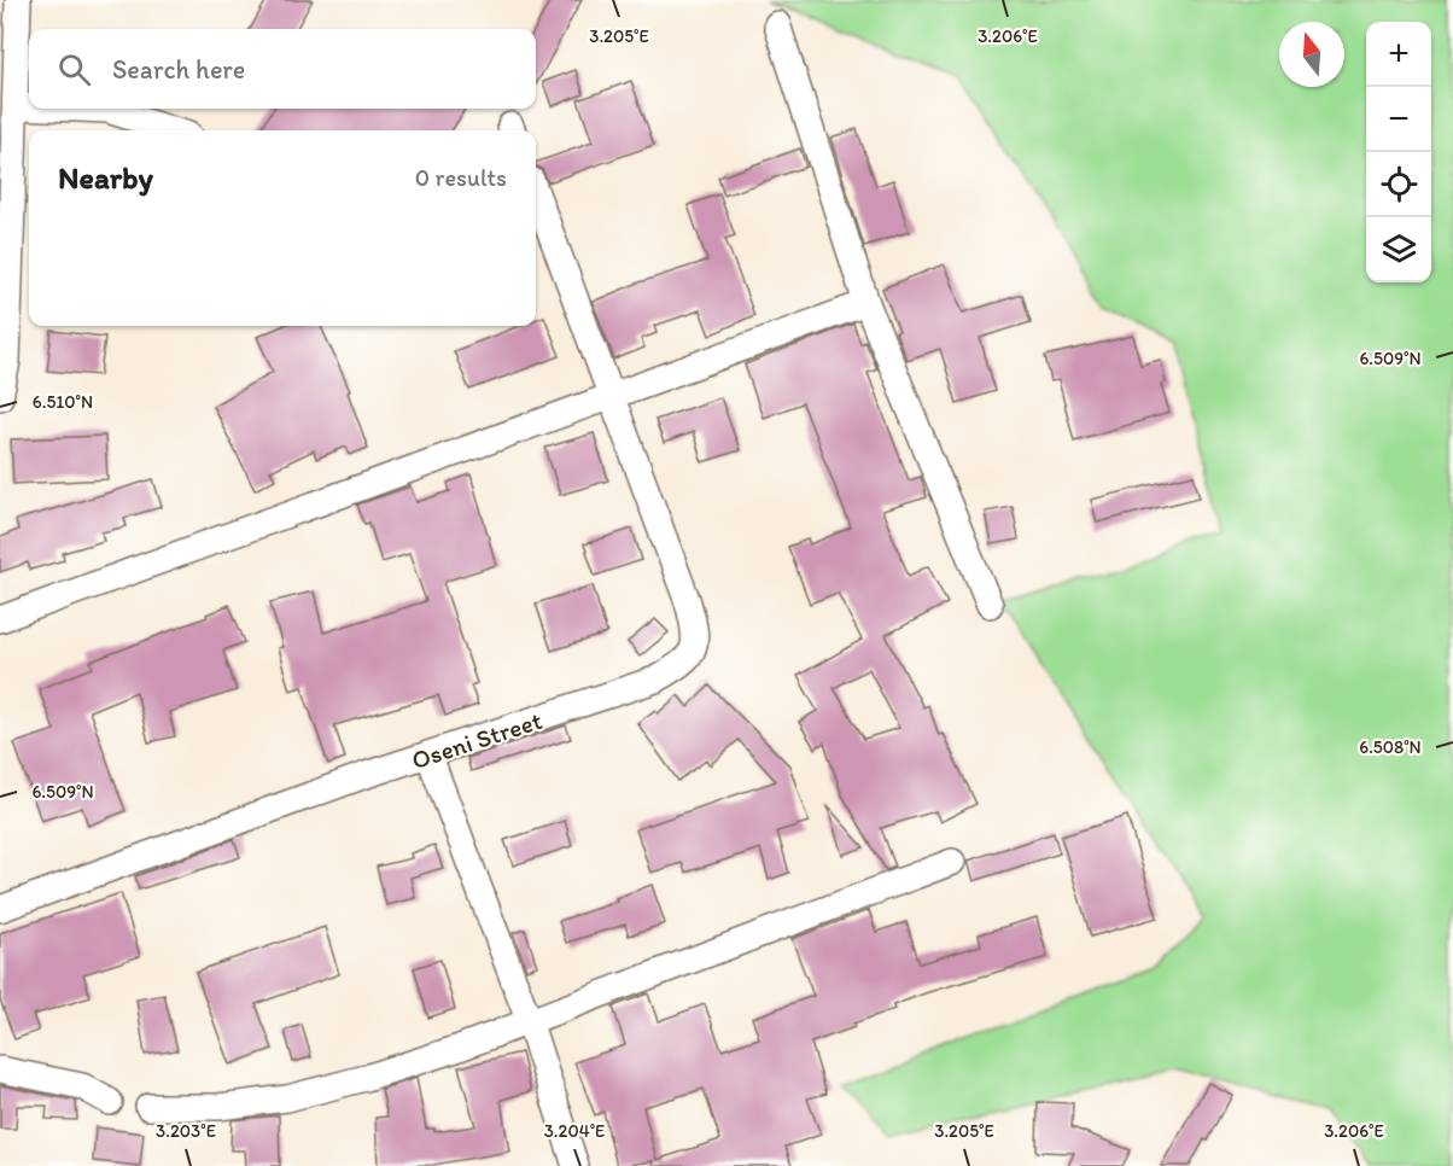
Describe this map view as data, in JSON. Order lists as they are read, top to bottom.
{
  "streets": {
    "street": ["Oseni Street"]
  },
  "north": "top",
  "page": {
    "map_buttons": ["+", "−"],
    "search": "Search here",
    "heading": ["Nearby", "0 results"]
  },
  "coordinates": [
    "3.205°E",
    "3.206°E",
    "6.509°N",
    "6.510°N",
    "6.508°N",
    "3.203°E",
    "3.204°E"
  ]
}
